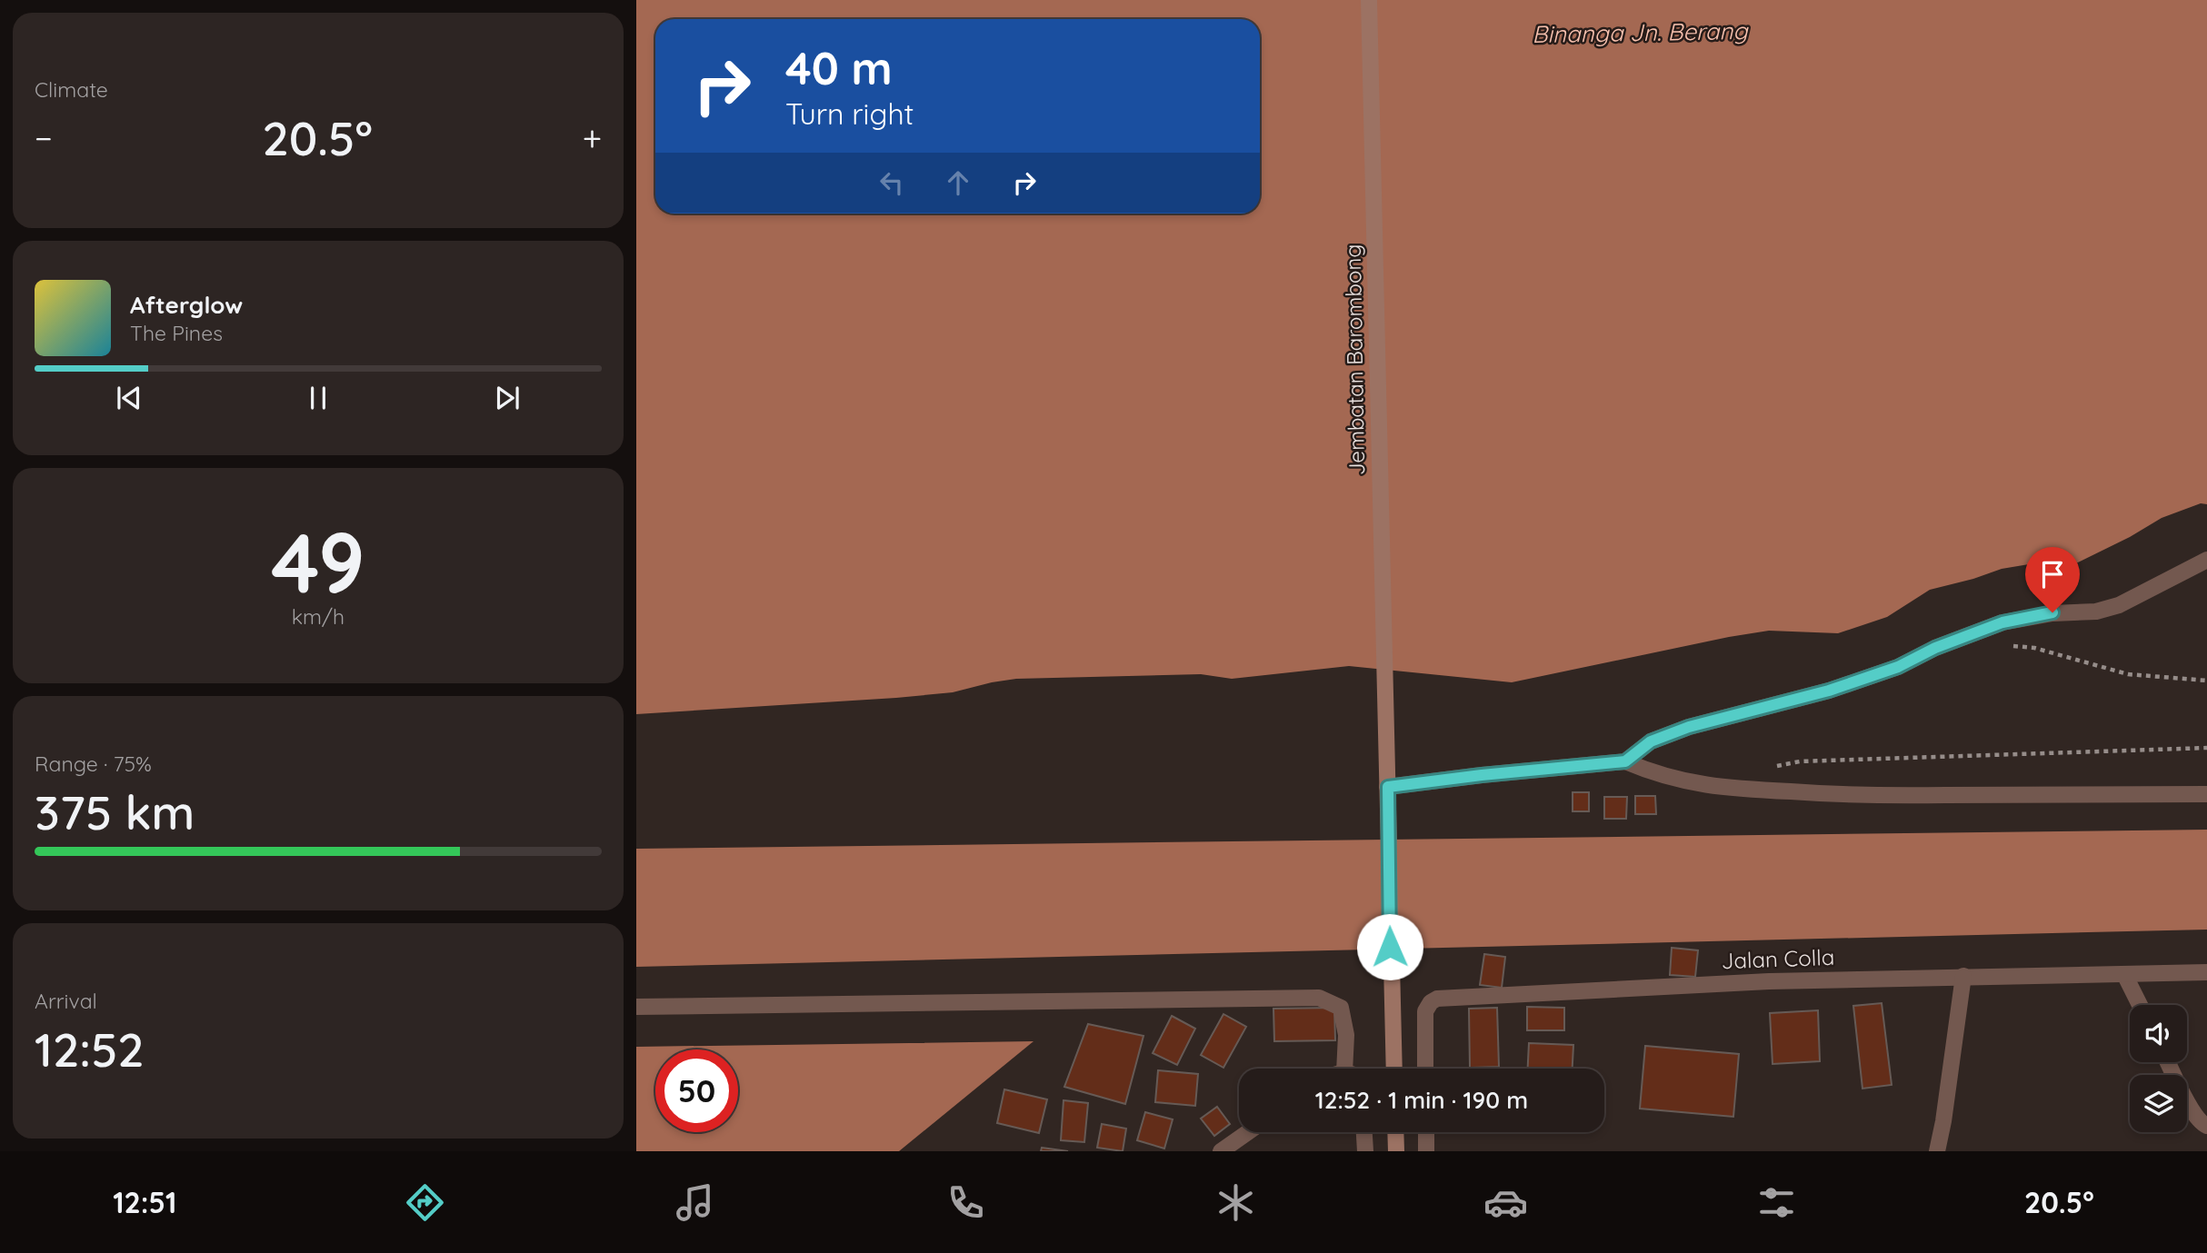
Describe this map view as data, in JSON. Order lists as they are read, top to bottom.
{
  "streets": {
    "main road": ["Jembatan Barombong"],
    "street": ["Jalan Colla"]
  },
  "water": ["Binanga Jn. Berang"],
  "page": {
    "tile": [
      "Climate",
      ["49", "km/h"],
      ["Range · 75%", "375 km"],
      ["Arrival", "12:52"]
    ],
    "turn": ["40 m", "Turn right"],
    "heat": ["−", "20.5°", "+"],
    "song": ["Afterglow", "The Pines"],
    "limit": "50",
    "trip": "12:52 · 1 min · 190 m",
    "tabs": ["12:51", "20.5°"]
  }
}
